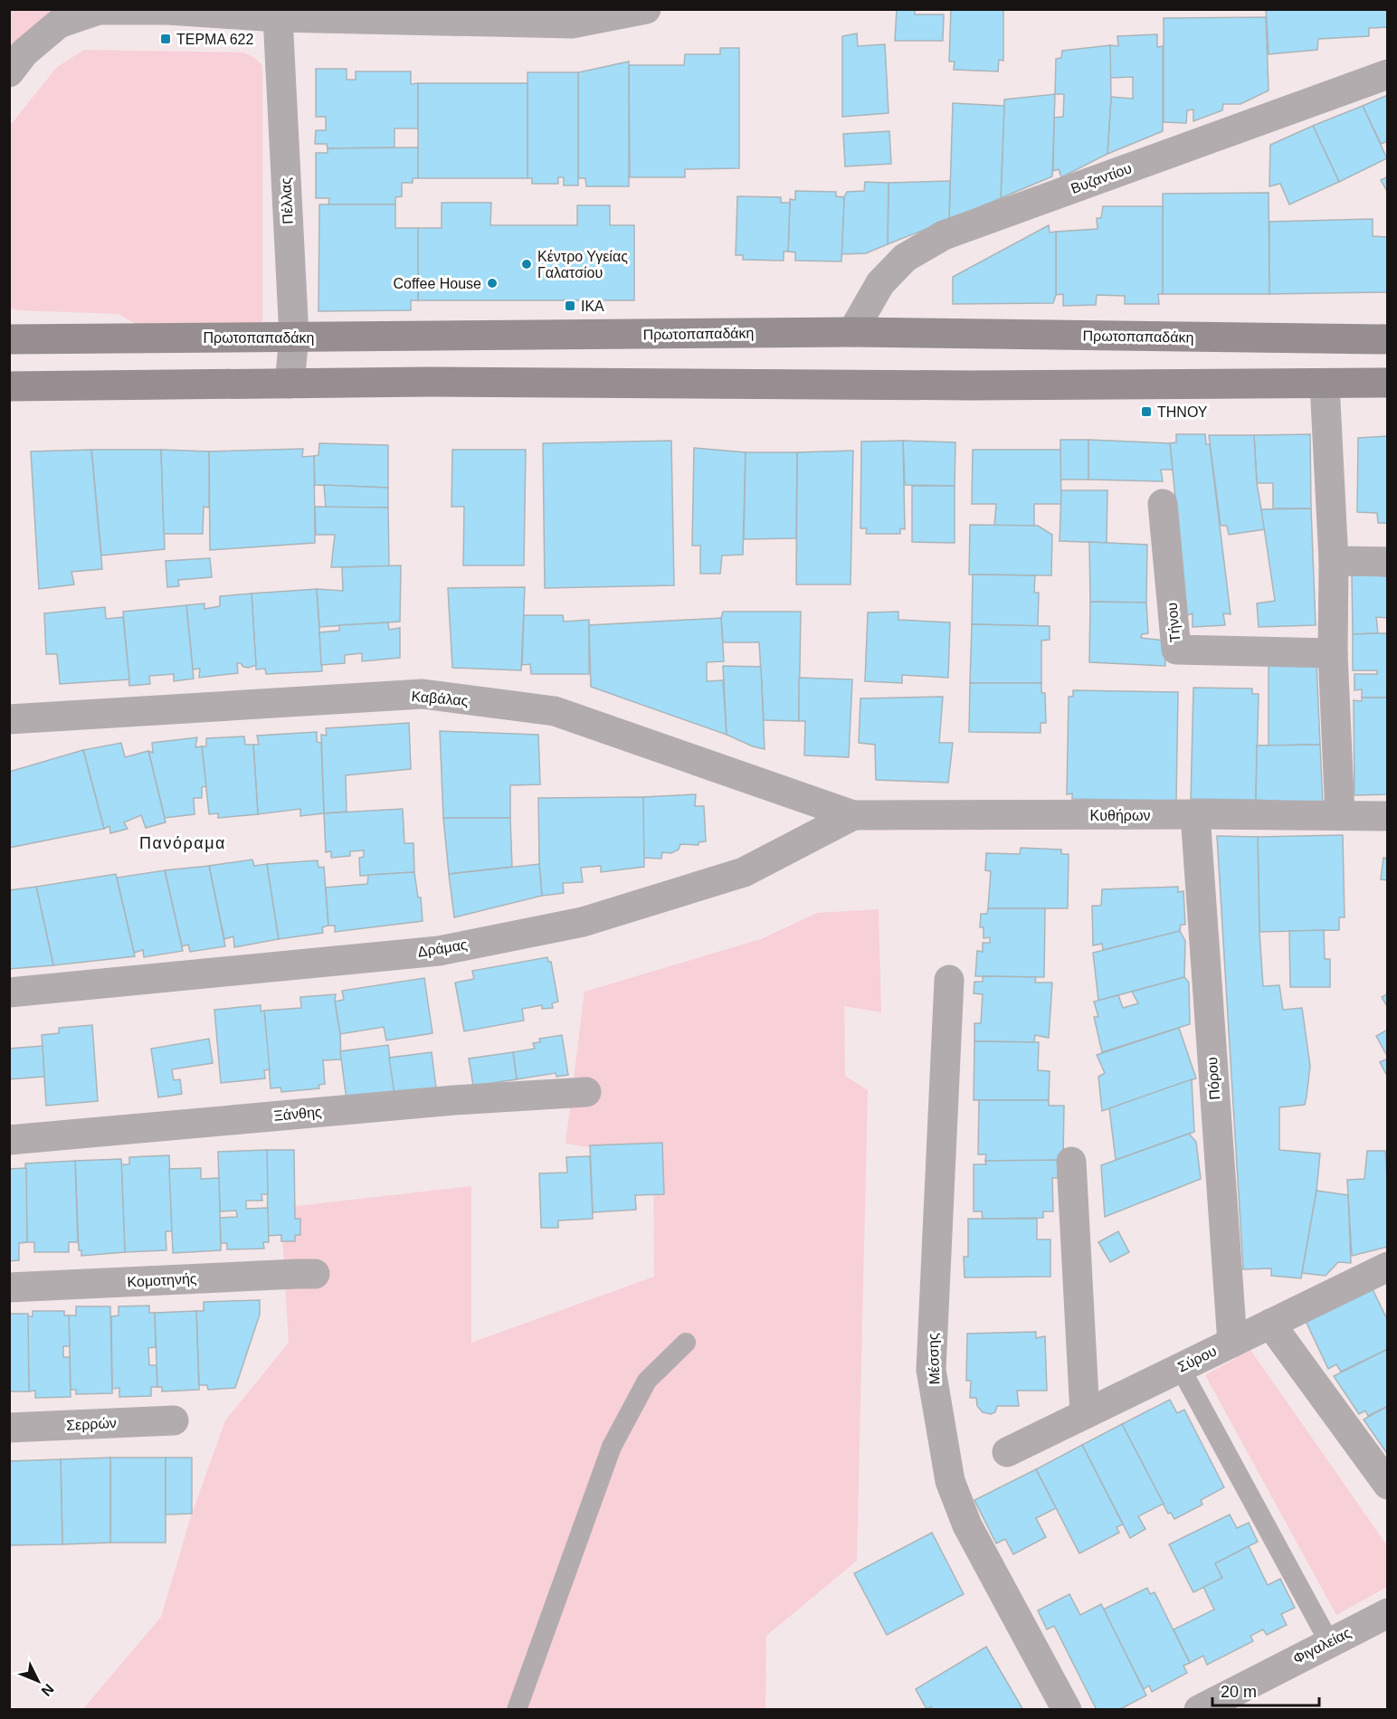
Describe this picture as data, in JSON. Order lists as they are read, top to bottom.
{
  "streets": {
    "main road": ["Πρωτοπαπαδάκη"],
    "street": [
      "Βυζαντίου",
      "Πέλλας",
      "Τήνου",
      "Καβάλας",
      "Κυθήρων",
      "Δράμας",
      "Πόρου",
      "Ξάνθης",
      "Κομοτηνής",
      "Μέσσης",
      "Σύρου",
      "Σερρών",
      "Φιγαλείας"
    ]
  },
  "crossings": [
    ["Βυζαντίου", "Πρωτοπαπαδάκη"],
    ["Πέλλας", "Πρωτοπαπαδάκη"],
    ["Καβάλας", "Κυθήρων"],
    ["Καβάλας", "Δράμας"],
    ["Κυθήρων", "Δράμας"],
    ["Κυθήρων", "Πόρου"],
    ["Πόρου", "Σύρου"]
  ],
  "districts": ["Πανόραμα"],
  "places": {
    "transit": ["ΤΕΡΜΑ 622", "ΙΚΑ", "ΤΗΝΟΥ"],
    "other": ["Κέντρο Υγείας Γαλατσίου", "Coffee House"]
  },
  "scale_bar": "20 m",
  "north": "bottom right"
}
